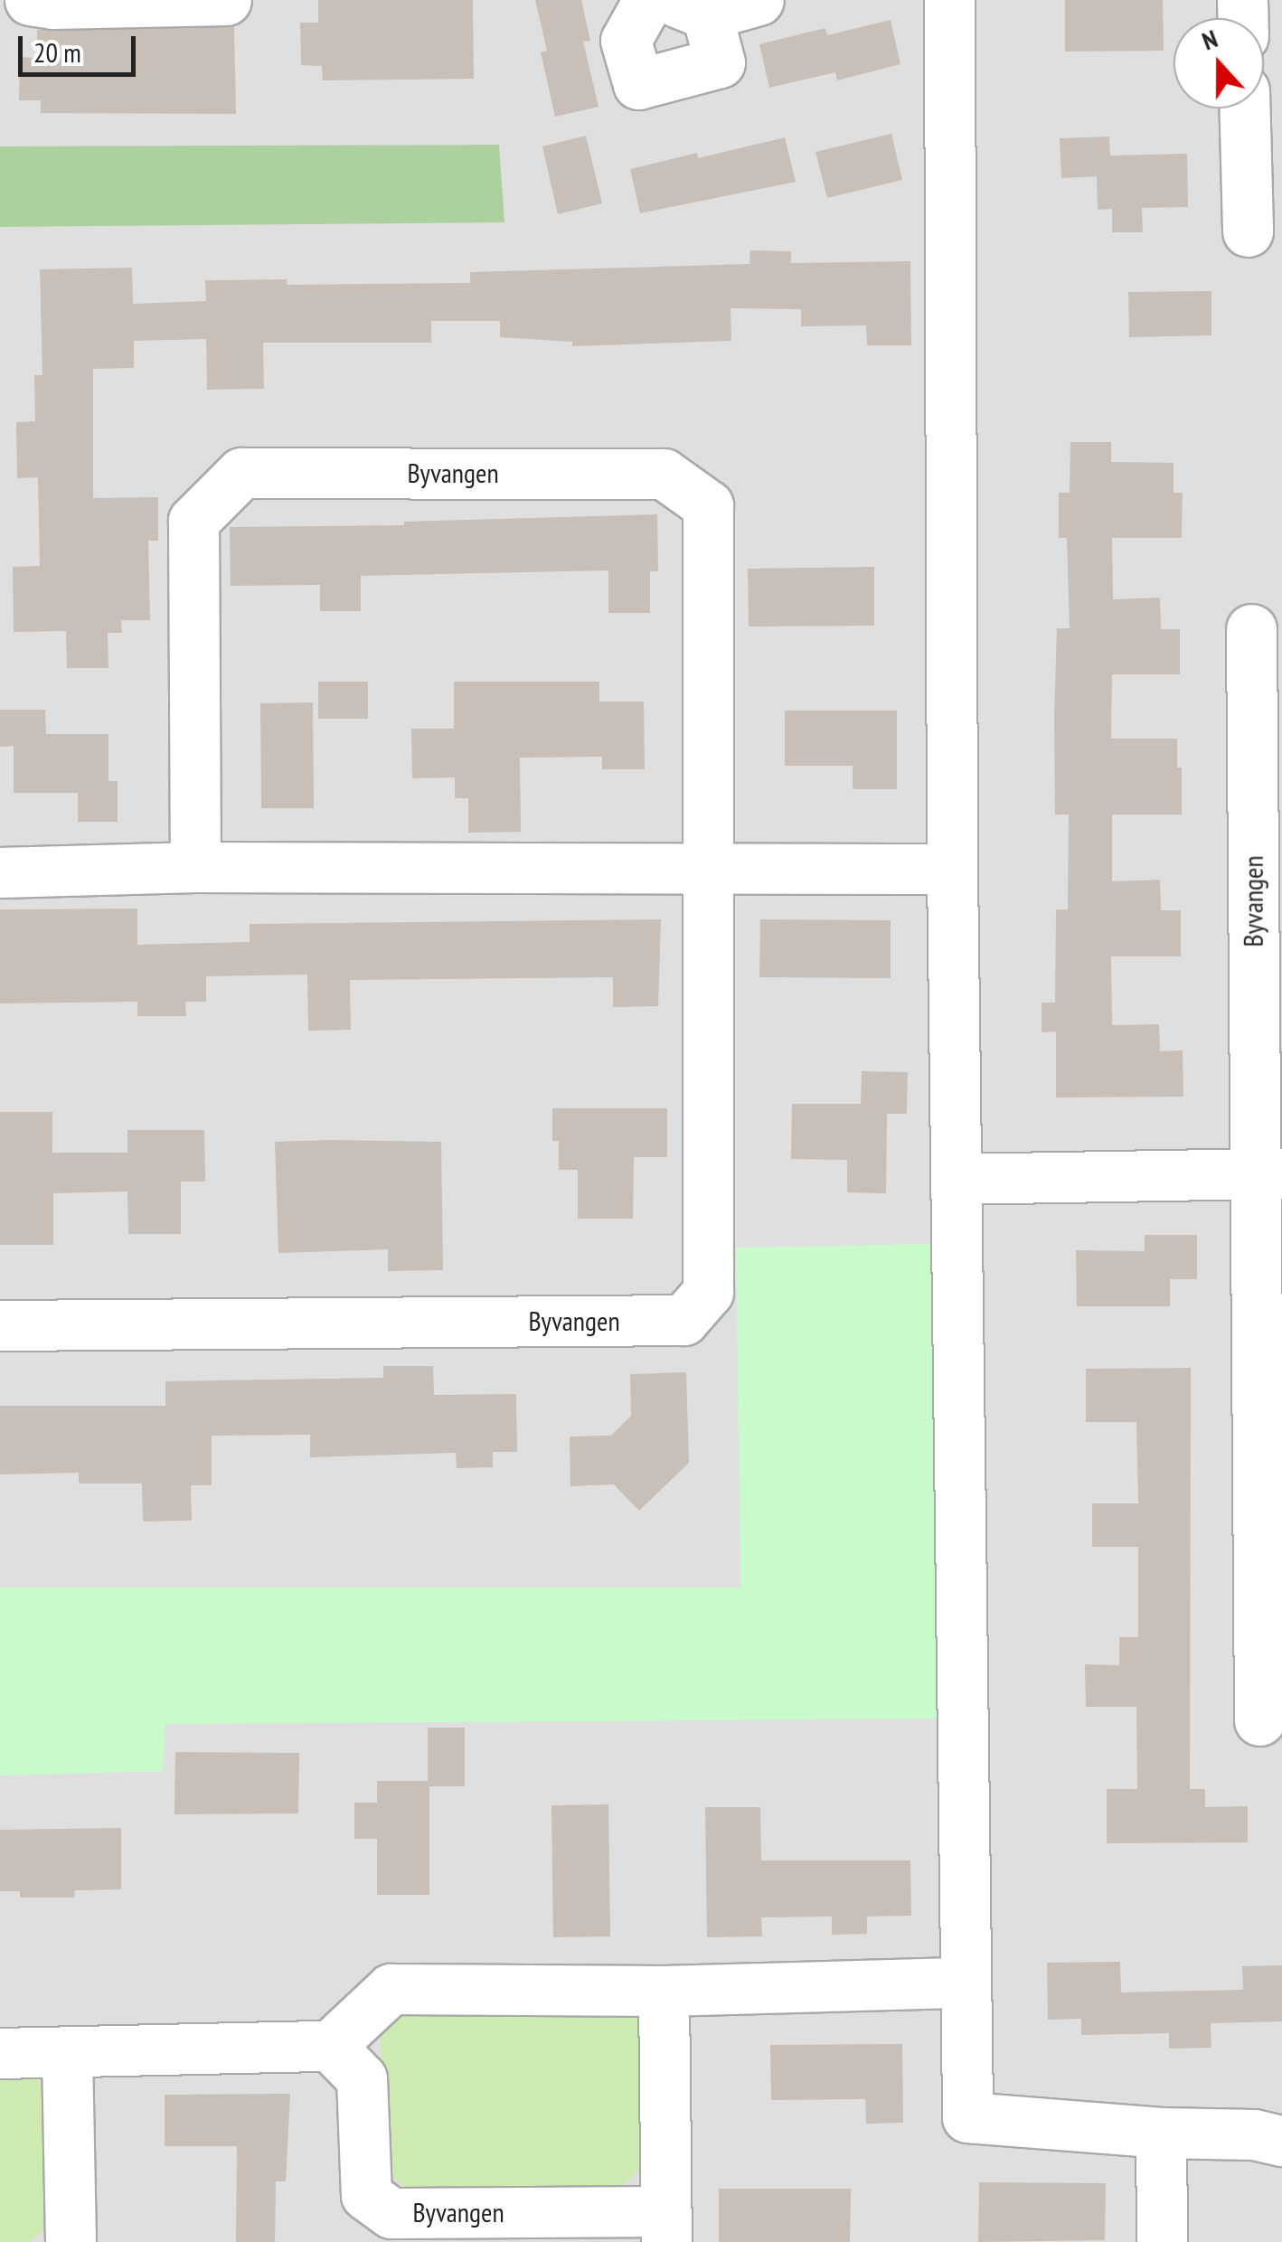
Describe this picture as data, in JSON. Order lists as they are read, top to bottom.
{
  "streets": {
    "street": ["Byvangen"]
  },
  "scale_bar": "20 m",
  "north": "top"
}
